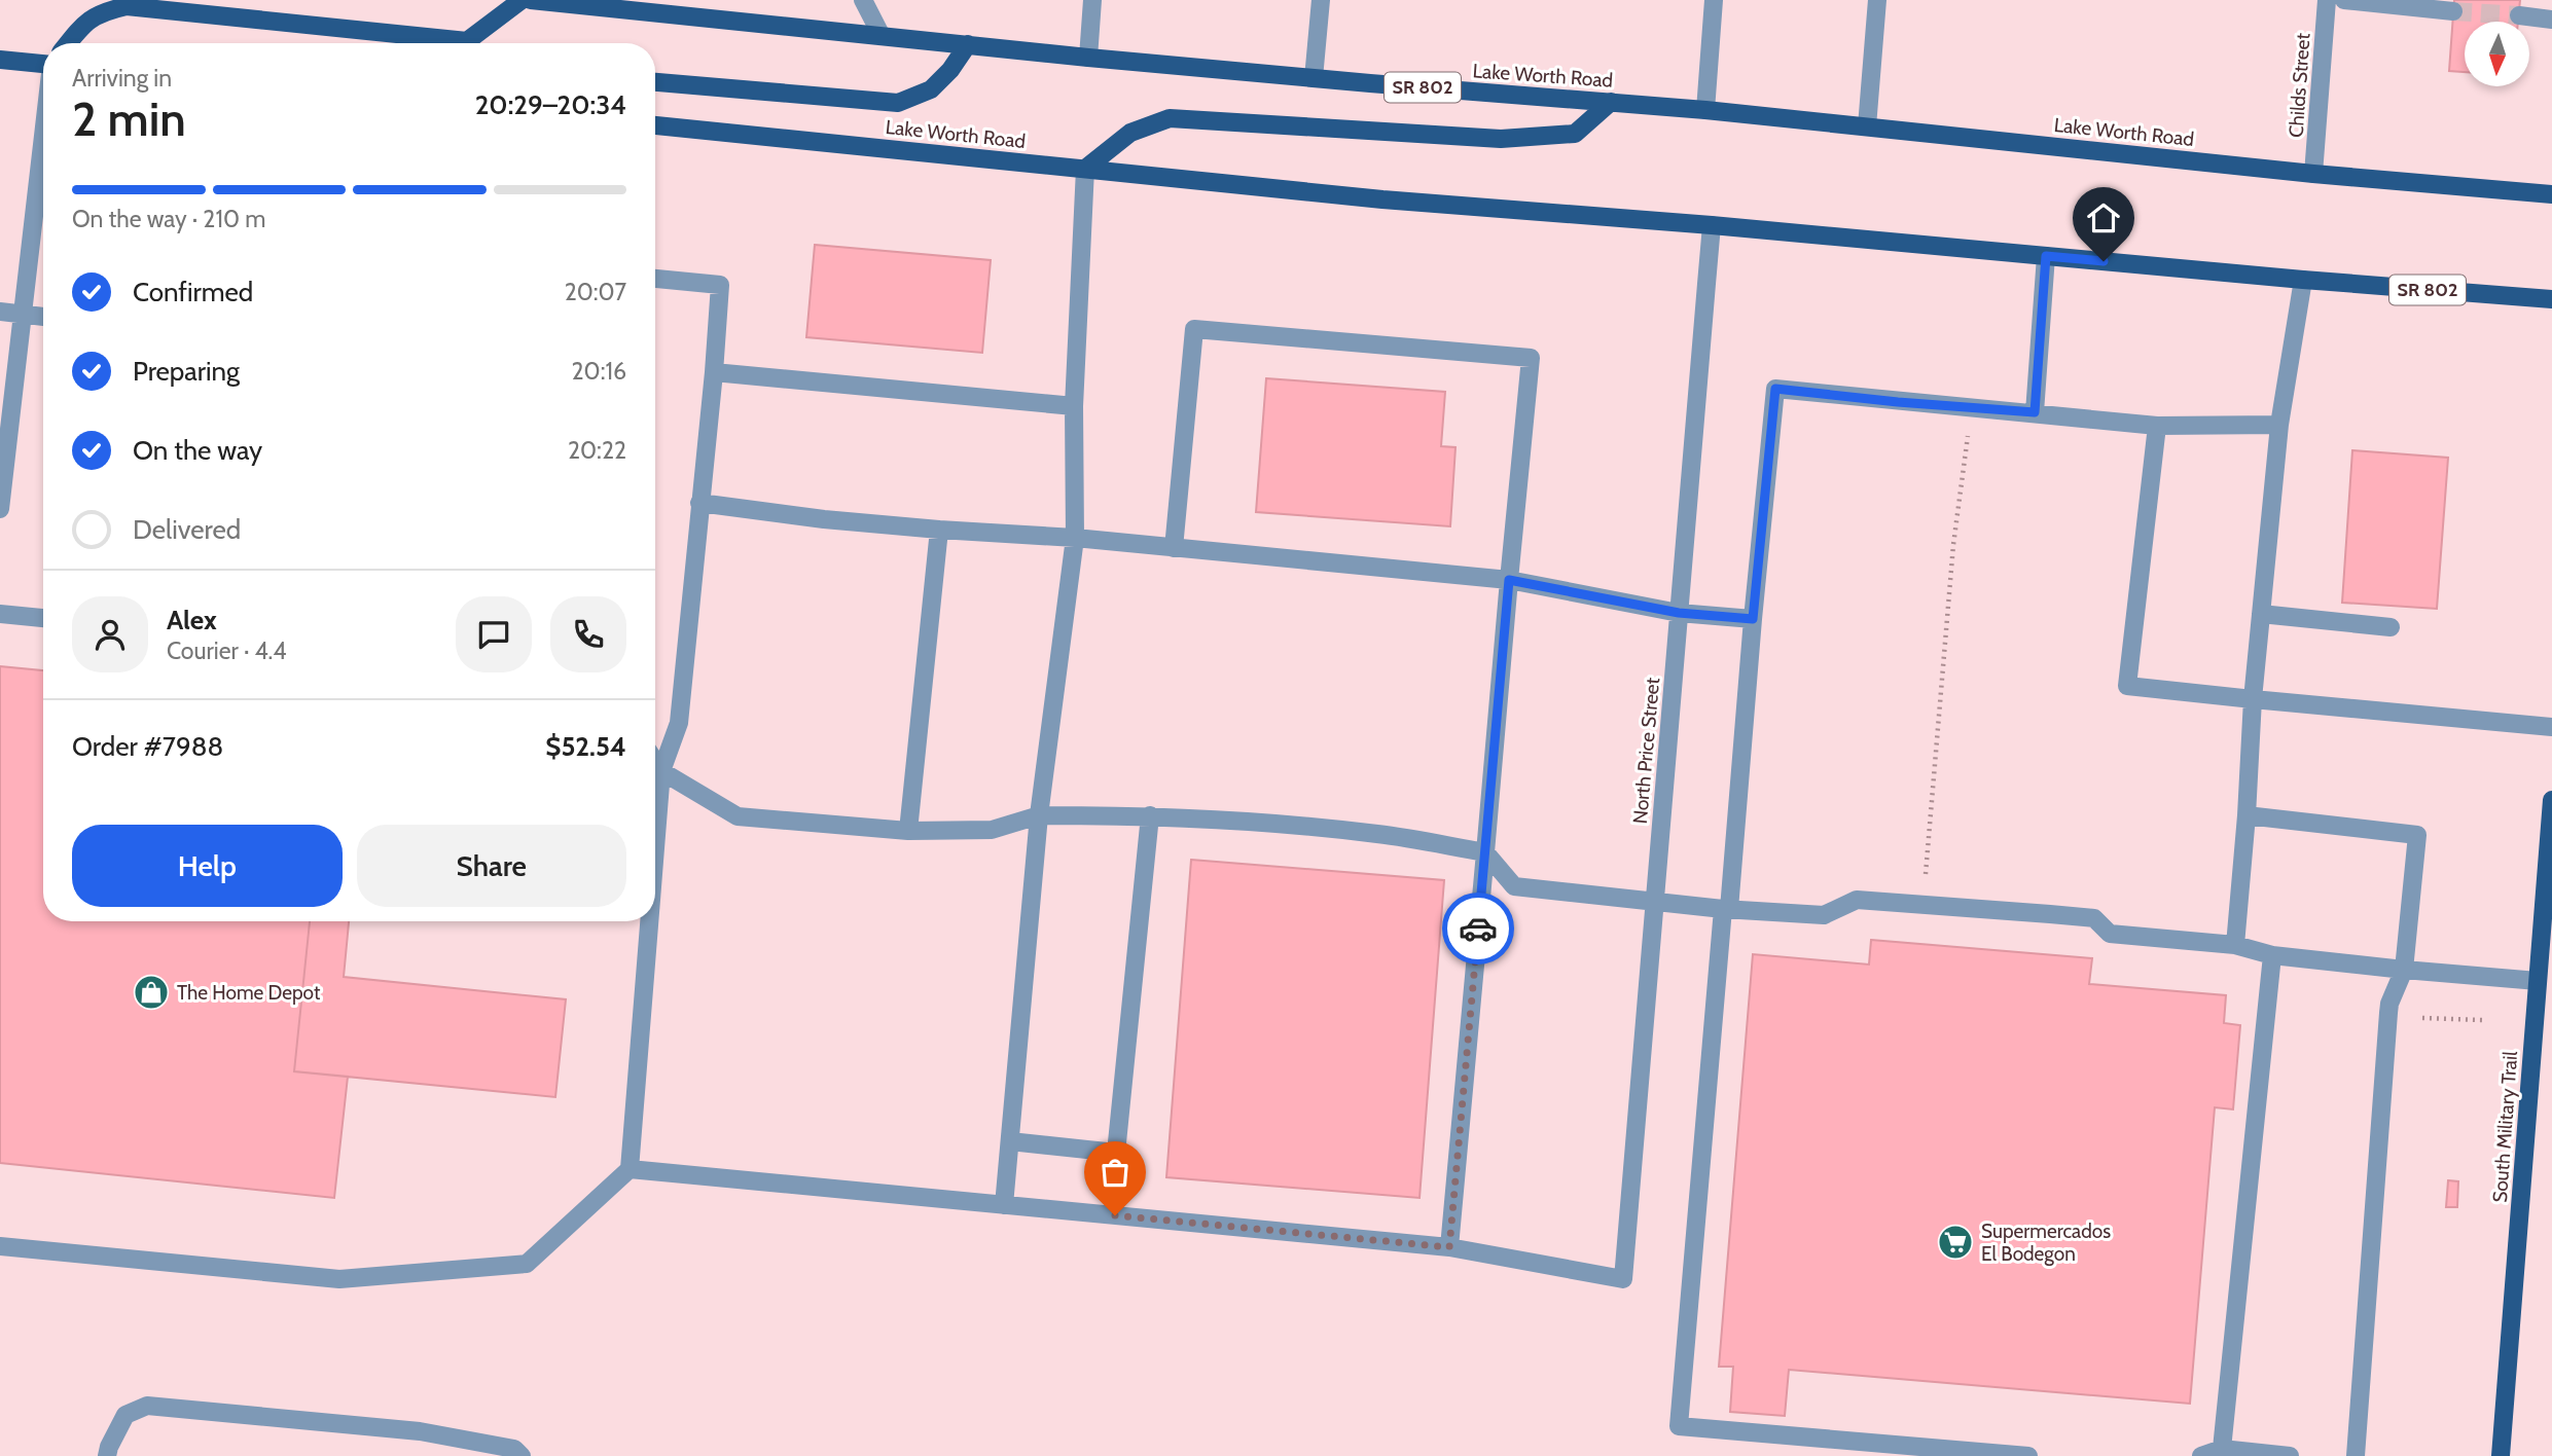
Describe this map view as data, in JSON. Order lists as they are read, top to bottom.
{
  "streets": {
    "main road": ["Lake Worth Road", "SR 802", "South Military Trail"],
    "street": ["Childs Street", "North Price Street"]
  },
  "crossings": [
    ["Lake Worth Road", "Childs Street"],
    ["Lake Worth Road", "North Price Street"]
  ],
  "places": {
    "shop": ["The Home Depot"],
    "supermarket": ["Supermercados El Bodegon"]
  },
  "north": "bottom",
  "page": {
    "heading": ["2 min", "Arriving in", "20:29–20:34"],
    "panel": [
      "Alex",
      "Courier · 4.4",
      "Order #7988",
      "$52.54"
    ],
    "bar": "On the way · 210 m",
    "list": [
      ["Confirmed", "20:07"],
      ["Preparing", "20:16"],
      ["On the way", "20:22"],
      "Delivered"
    ],
    "buttons": ["Help", "Share"]
  }
}
